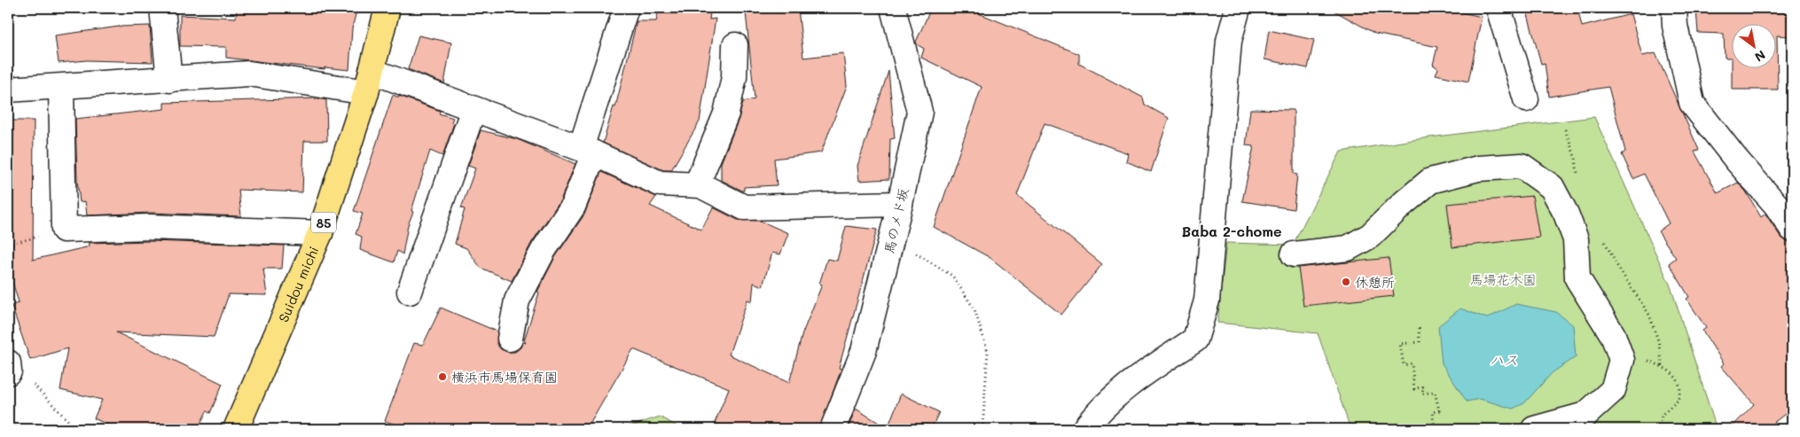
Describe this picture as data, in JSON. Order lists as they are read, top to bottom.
{
  "streets": {
    "main road": ["85", "Suidou michi"],
    "street": ["馬のメド坂"]
  },
  "districts": ["Baba 2-chome"],
  "water": ["ハス"],
  "parks": ["馬場花木園"],
  "places": ["休憩所", "横浜市馬場保育園"],
  "north": "bottom right"
}
